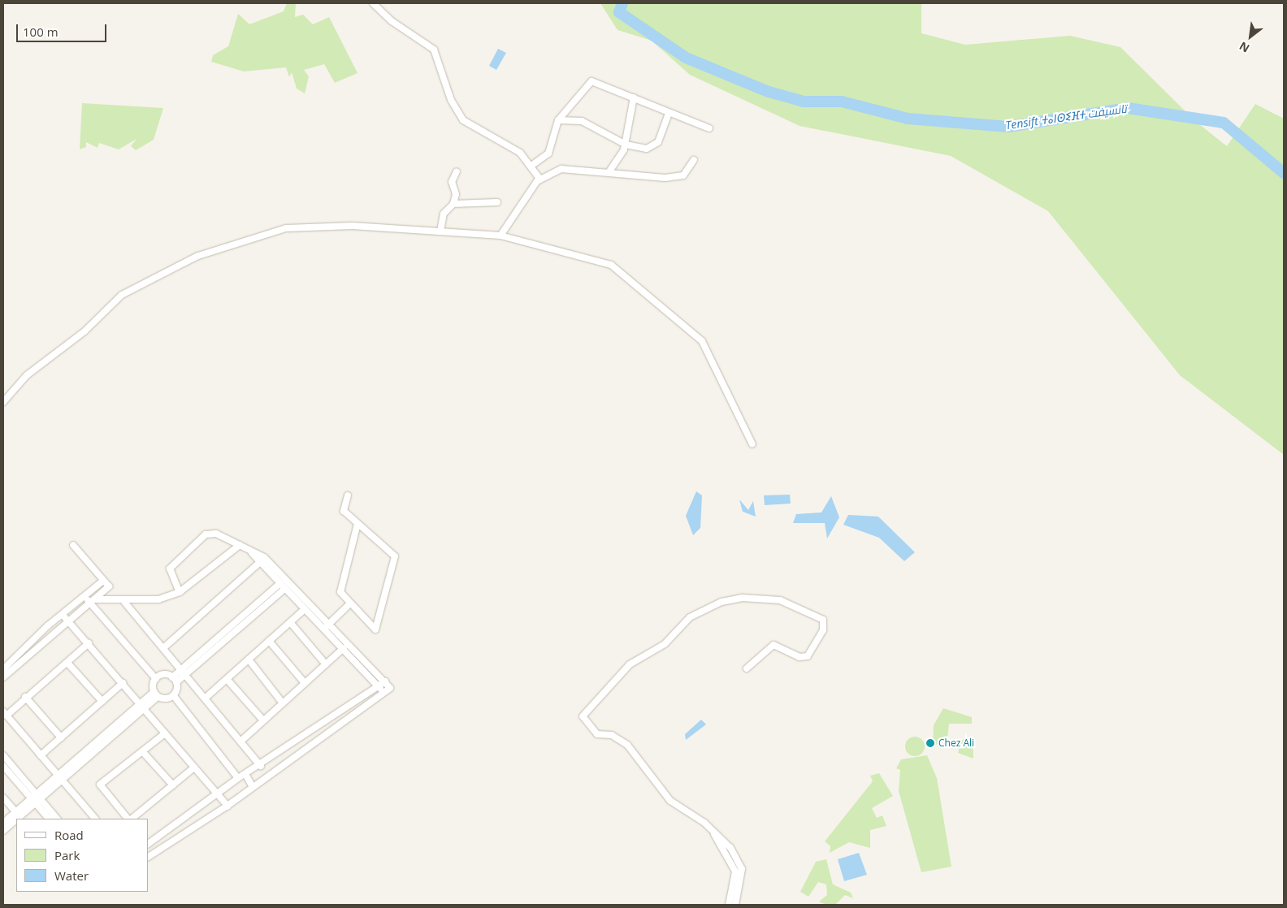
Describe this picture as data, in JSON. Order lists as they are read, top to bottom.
{
  "water": ["Tensift ⵜⴰⵏⵙⵉⴼⵜ تانسيفت"],
  "places": ["Chez Ali"],
  "legend": ["Road", "Park", "Water"],
  "scale_bar": "100 m",
  "north": "bottom left"
}
